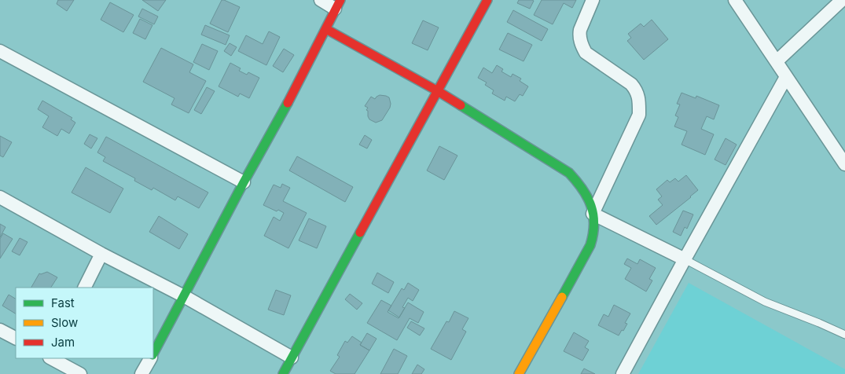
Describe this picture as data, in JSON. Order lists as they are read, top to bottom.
{
  "legend": ["Fast", "Slow", "Jam"]
}
